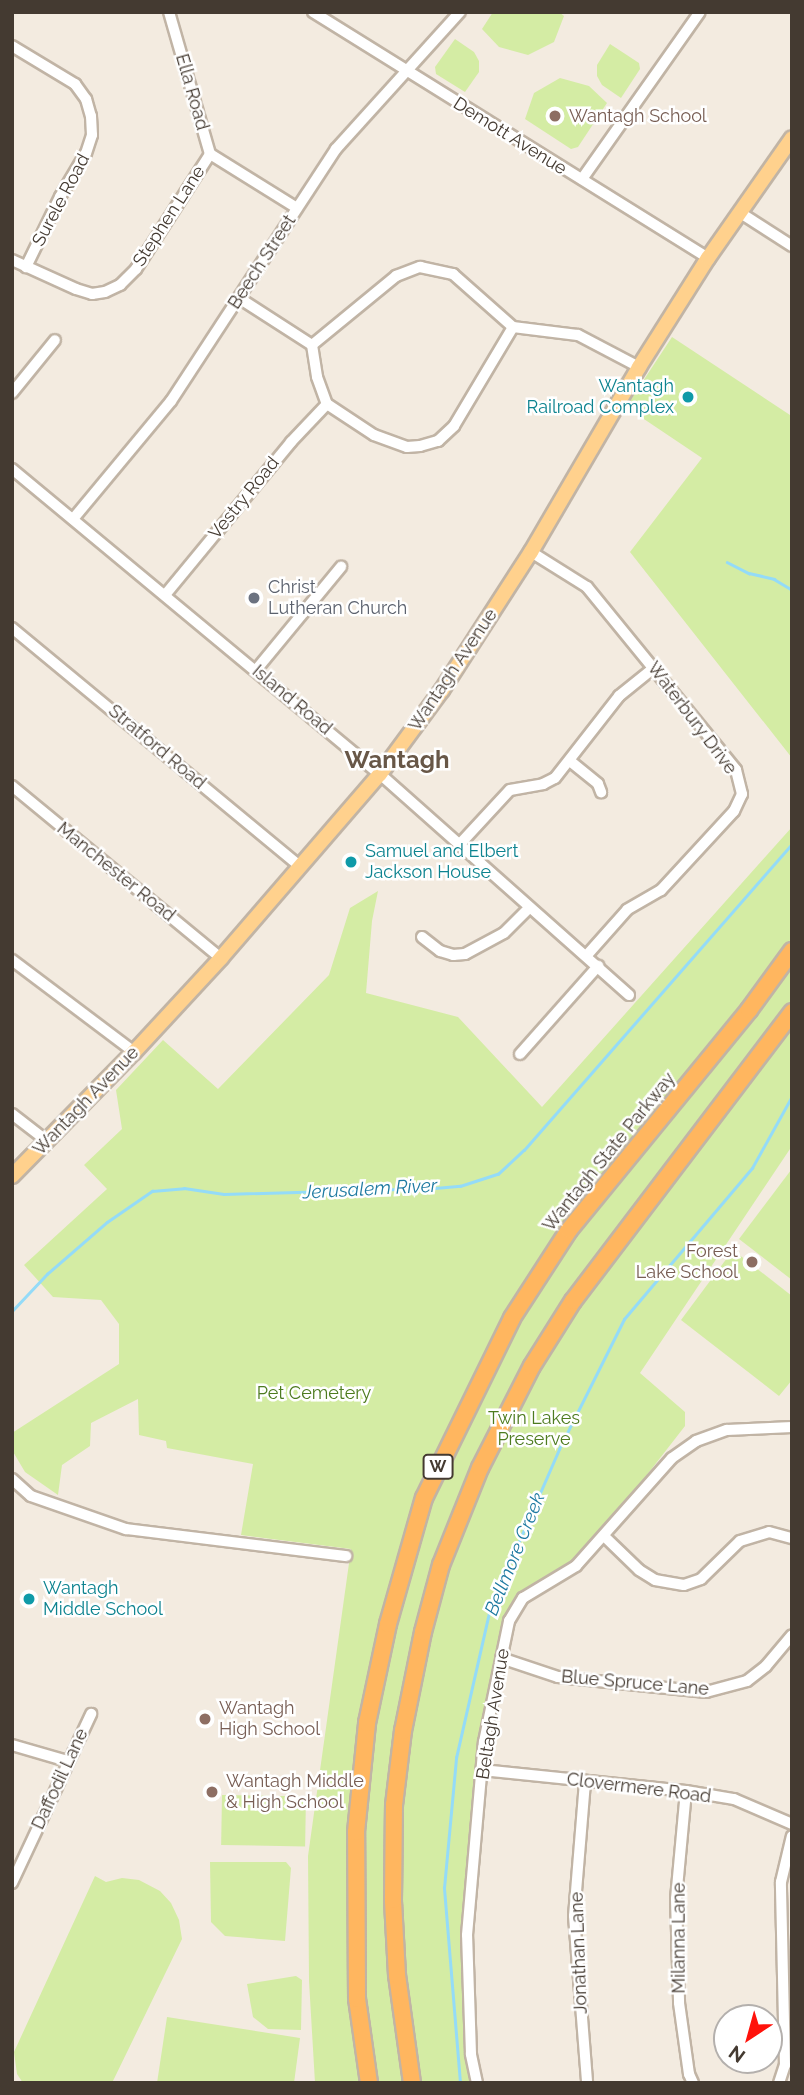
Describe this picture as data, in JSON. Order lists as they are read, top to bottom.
{
  "streets": {
    "highway": ["Wantagh State Parkway", "W"],
    "main road": ["Wantagh Avenue"],
    "street": [
      "Ella Road",
      "Demott Avenue",
      "Surele Road",
      "Stephen Lane",
      "Beech Street",
      "Vestry Road",
      "Island Road",
      "Waterbury Drive",
      "Stratford Road",
      "Manchester Road",
      "Blue Spruce Lane",
      "Beltagh Avenue",
      "Daffodil Lane",
      "Clovermere Road",
      "Milanna Lane",
      "Jonathan Lane"
    ]
  },
  "crossings": [
    ["Ella Road", "Stephen Lane"],
    ["Ella Road", "Beech Street"],
    ["Demott Avenue", "Beech Street"],
    ["Demott Avenue", "Wantagh Avenue"],
    ["Surele Road", "Stephen Lane"],
    ["Beech Street", "Island Road"],
    ["Vestry Road", "Island Road"],
    ["Wantagh Avenue", "Island Road"],
    ["Wantagh Avenue", "Waterbury Drive"],
    ["Wantagh Avenue", "Stratford Road"],
    ["Wantagh Avenue", "Manchester Road"],
    ["Island Road", "Waterbury Drive"],
    ["Blue Spruce Lane", "Beltagh Avenue"],
    ["Beltagh Avenue", "Clovermere Road"],
    ["Clovermere Road", "Milanna Lane"],
    ["Clovermere Road", "Jonathan Lane"]
  ],
  "districts": ["Wantagh"],
  "water": ["Jerusalem River", "Bellmore Creek"],
  "parks": ["Pet Cemetery", "Twin Lakes Preserve"],
  "places": [
    "Wantagh School",
    "Wantagh Railroad Complex",
    "Christ Lutheran Church",
    "Samuel and Elbert Jackson House",
    "Forest Lake School",
    "Wantagh Middle School",
    "Wantagh High School",
    "Wantagh Middle & High School"
  ],
  "north": "bottom left"
}
